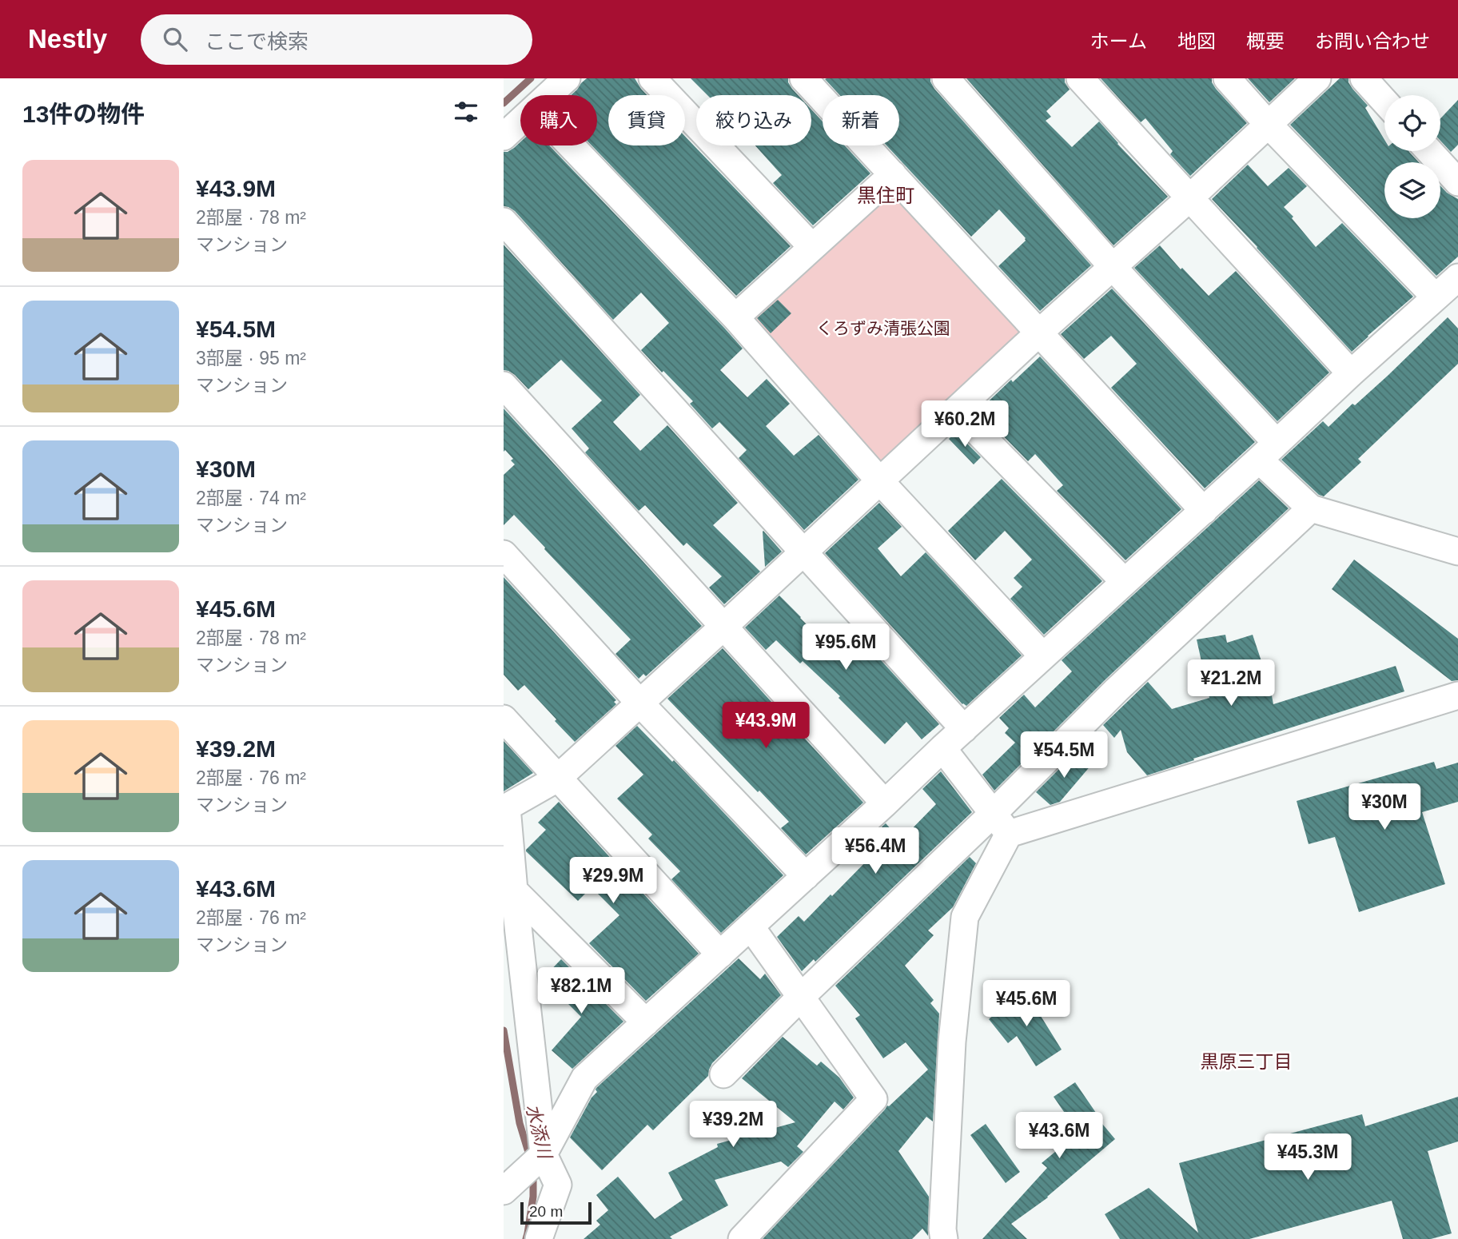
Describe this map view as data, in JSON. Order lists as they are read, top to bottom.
{
  "districts": ["黒住町", "黒原三丁目"],
  "water": ["水添川"],
  "parks": ["くろずみ清張公園"],
  "scale_bar": "20 m",
  "page": {
    "header": "Nestly",
    "search": "ここで検索",
    "nav": [
      "ホーム",
      "地図",
      "概要",
      "お問い合わせ"
    ],
    "heading": "13件の物件",
    "chip": [
      "購入",
      "賃貸",
      "絞り込み",
      "新着"
    ],
    "list": [
      {
        "name": "¥43.9M",
        "note": "2部屋 · 78 m² · マンション"
      },
      {
        "name": "¥54.5M",
        "note": "3部屋 · 95 m² · マンション"
      },
      {
        "name": "¥30M",
        "note": "2部屋 · 74 m² · マンション"
      },
      {
        "name": "¥45.6M",
        "note": "2部屋 · 78 m² · マンション"
      },
      {
        "name": "¥39.2M",
        "note": "2部屋 · 76 m² · マンション"
      },
      {
        "name": "¥43.6M",
        "note": "2部屋 · 76 m² · マンション"
      }
    ],
    "price": [
      "¥60.2M",
      "¥95.6M",
      "¥21.2M",
      "¥43.9M",
      "¥54.5M",
      "¥30M",
      "¥56.4M",
      "¥29.9M",
      "¥82.1M",
      "¥45.6M",
      "¥39.2M",
      "¥43.6M",
      "¥45.3M"
    ],
    "scale": "20 m"
  }
}
